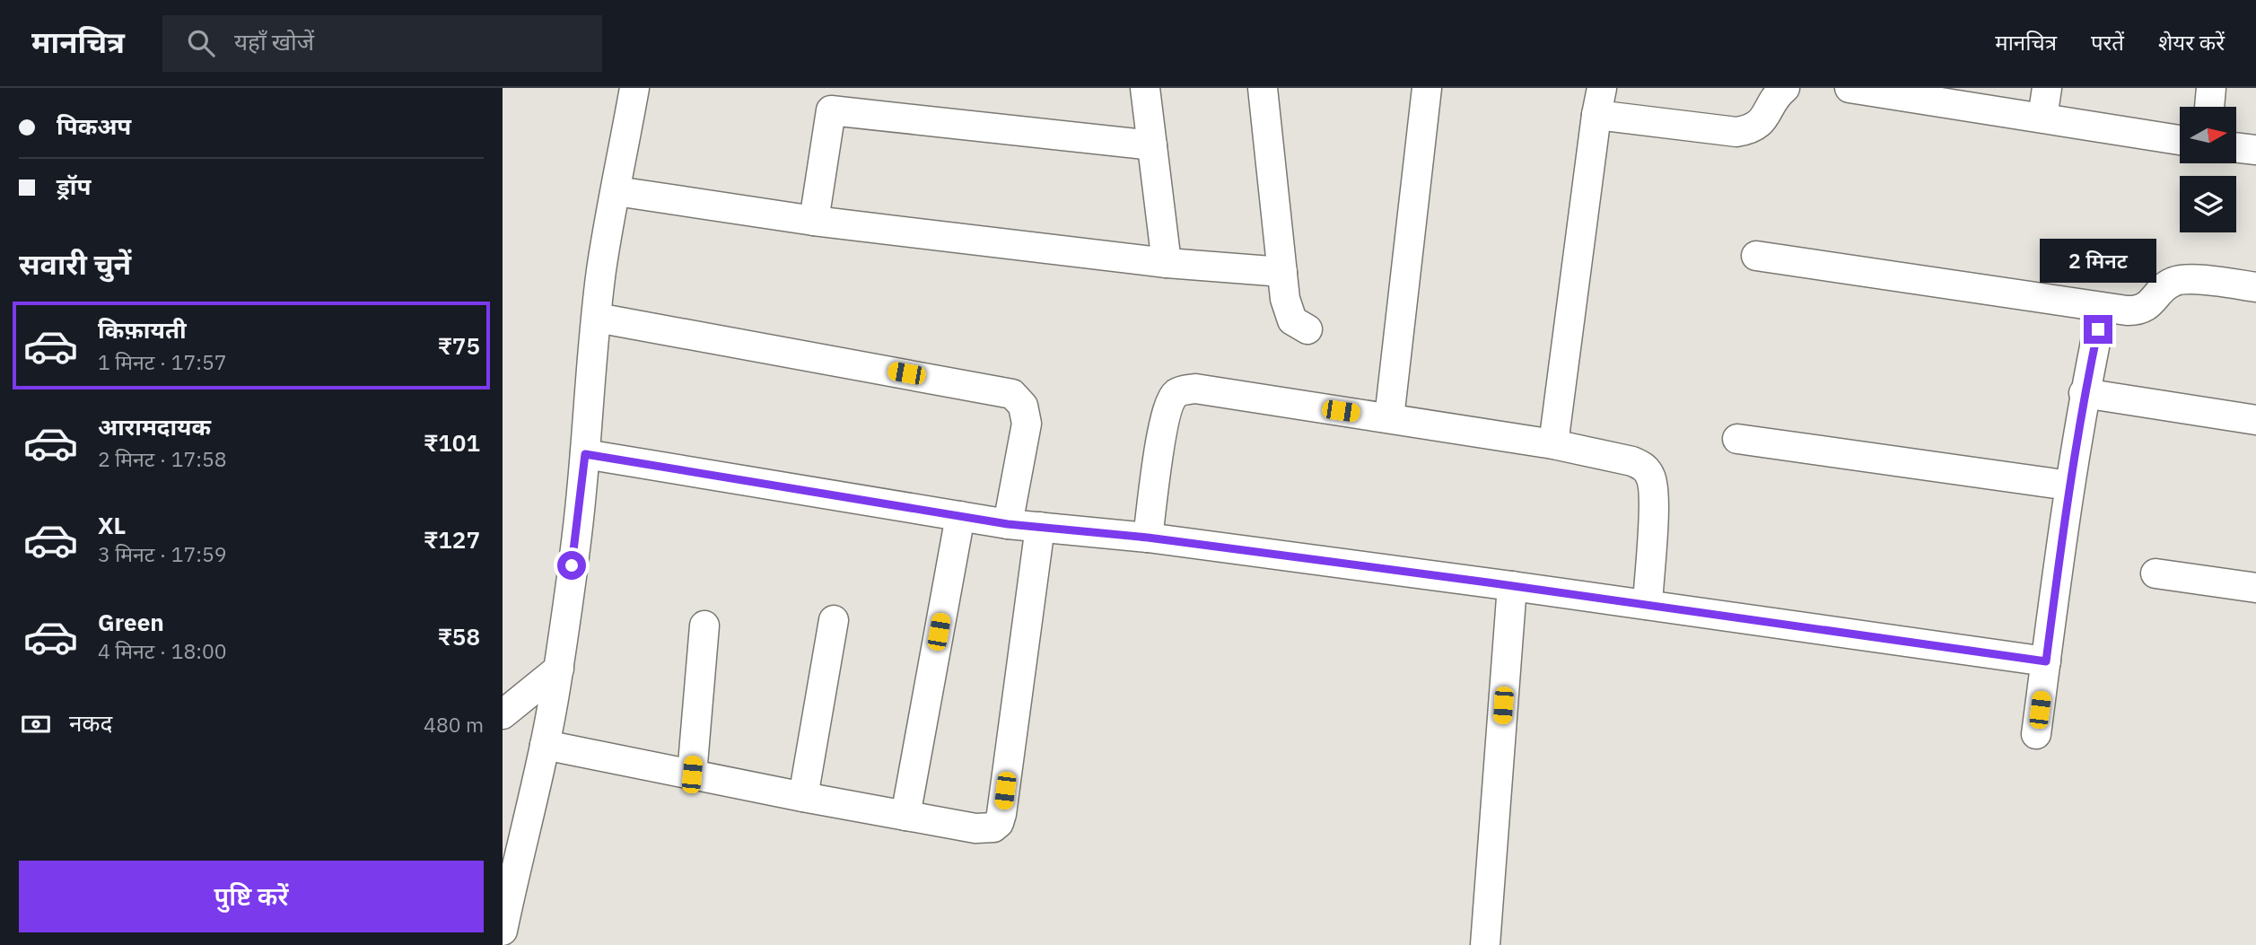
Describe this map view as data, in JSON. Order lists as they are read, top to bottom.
{
  "north": "right",
  "page": {
    "header": "मानचित्र",
    "search": "यहाँ खोजें",
    "nav": ["मानचित्र", "परतें", "शेयर करें"],
    "banner": ["पिकअप", "ड्रॉप"],
    "heading": "सवारी चुनें",
    "bubble": "2 मिनट",
    "list": [
      {
        "name": "किफ़ायती",
        "note": "1 मिनट · 17:57",
        "value": "₹75"
      },
      {
        "name": "आरामदायक",
        "note": "2 मिनट · 17:58",
        "value": "₹101"
      },
      {
        "name": "XL",
        "note": "3 मिनट · 17:59",
        "value": "₹127"
      },
      {
        "name": "Green",
        "note": "4 मिनट · 18:00",
        "value": "₹58"
      }
    ],
    "pay": ["नकद", "480 m"],
    "buttons": "पुष्टि करें"
  }
}
